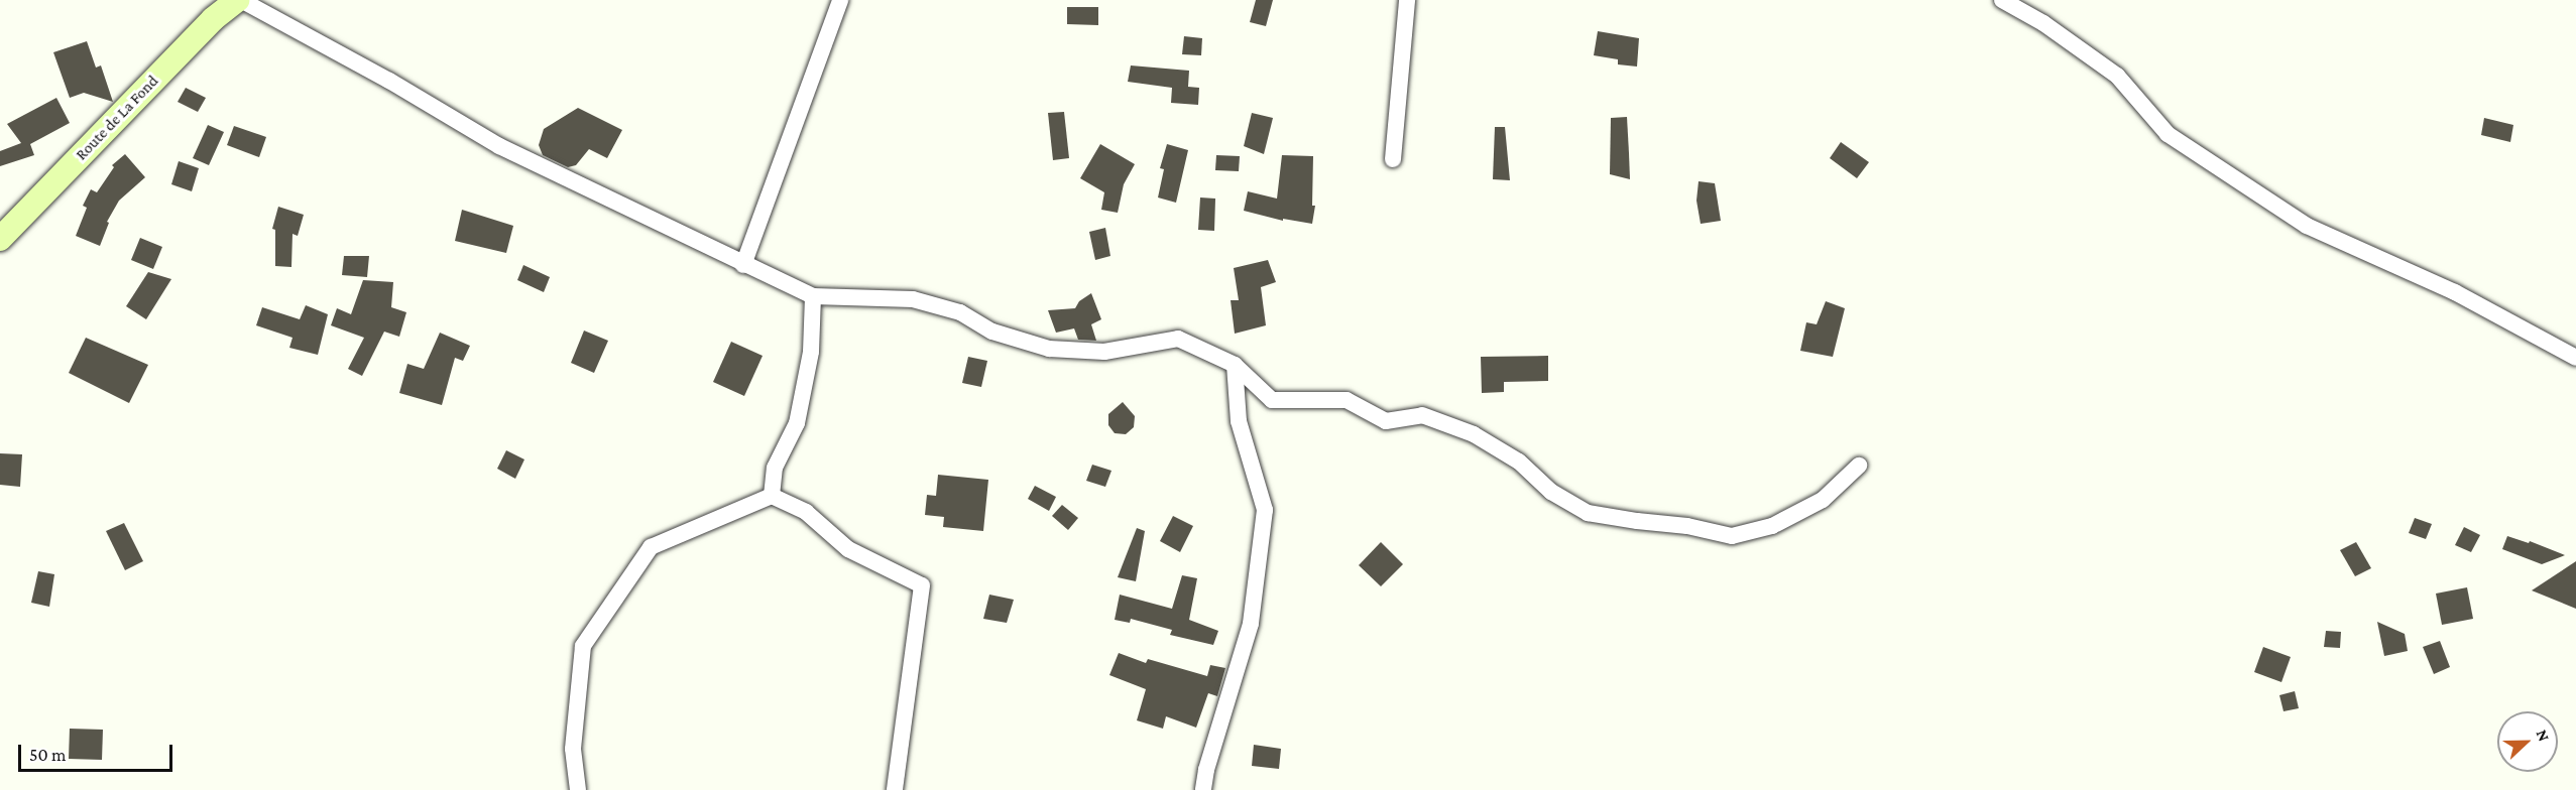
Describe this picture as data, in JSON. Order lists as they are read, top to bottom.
{
  "streets": {
    "street": ["Route de La Fond"]
  },
  "scale_bar": "50 m",
  "north": "right"
}
